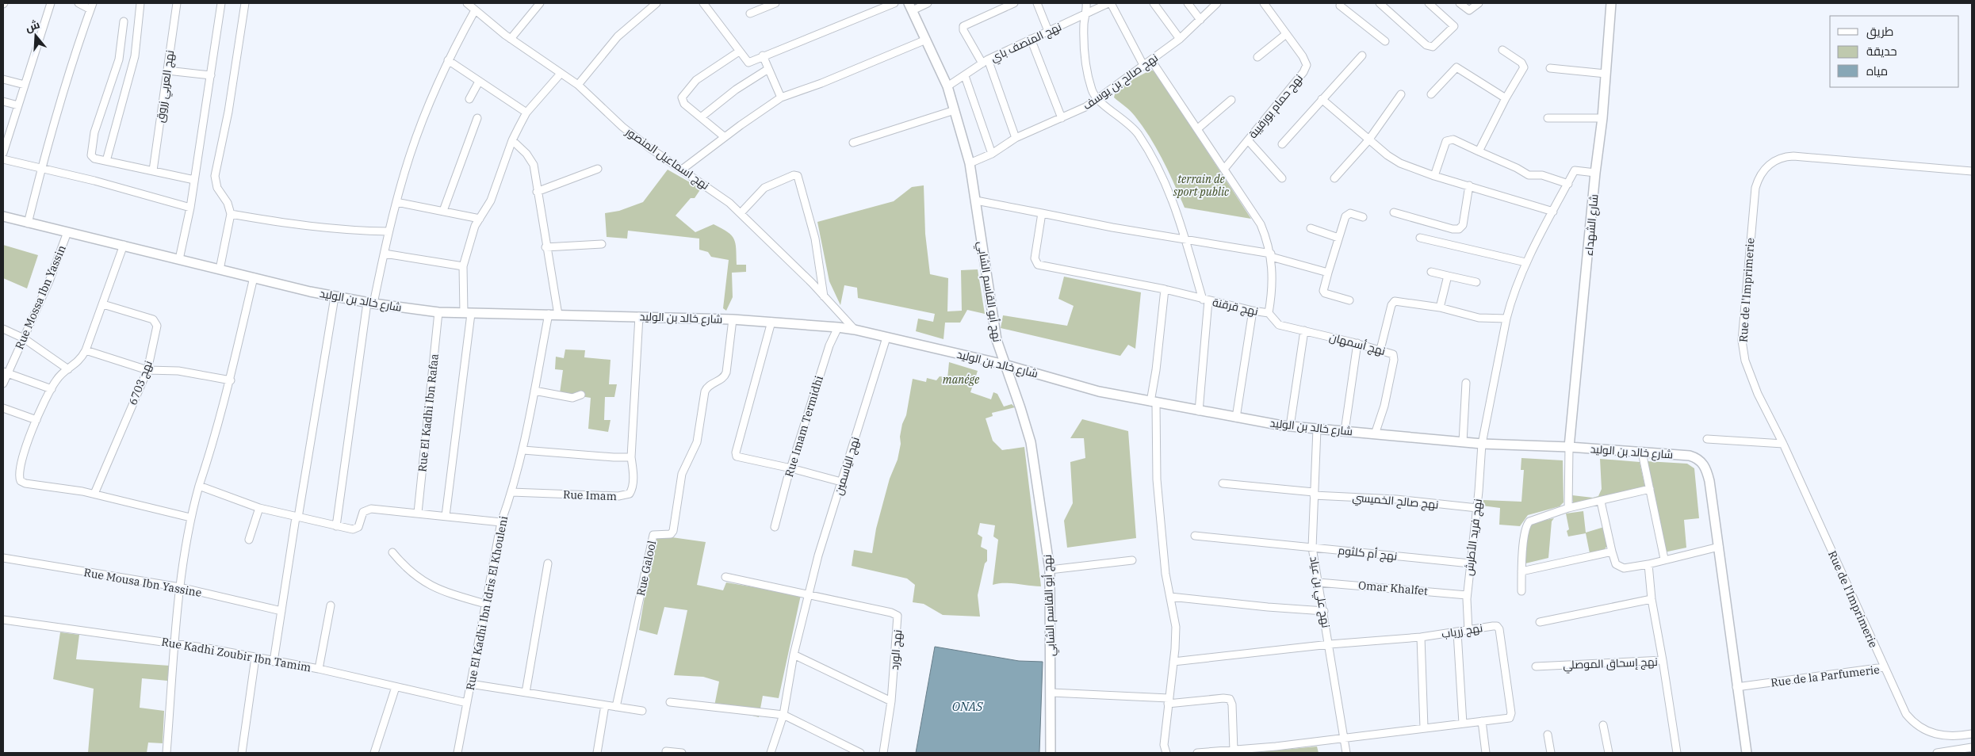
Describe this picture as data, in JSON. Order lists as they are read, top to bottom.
{
  "streets": {
    "street": [
      "نهج المنصف باي",
      "نهج صالح بن يوسف",
      "نهج العربي زروق",
      "نهج حمام بورقيبة",
      "نهج اسماعيل المنصور",
      "شارع الشهداء",
      "Rue de l'Imprimerie",
      "نهج أبو القاسم الشابي",
      "Rue Mossa Ibn Yassin",
      "شارع خالد بن الوليد",
      "نهج قرقنة",
      "نهج أسمهان",
      "نهج 6703",
      "Rue El Kadhi Ibn Rafaa",
      "Rue Imam Termidhi",
      "نهج الياسمين",
      "Rue Imam",
      "نهج صالح الخميسي",
      "نهج فريد الأطرش",
      "نهج أم كلثوم",
      "Rue Galool",
      "Rue Mousa Ibn Yassine",
      "Omar Khalfet",
      "نهج علي بن عياد",
      "Rue El Kadhi Ibn Idris El Khouleni",
      "نهج زرياب",
      "نهج الورد",
      "Rue Kadhi Zoubir Ibn Tamim",
      "نهج إسحاق الموصلي",
      "Rue de la Parfumerie"
    ]
  },
  "crossings": [
    ["نهج المنصف باي", "نهج أبو القاسم الشابي"],
    ["نهج صالح بن يوسف", "نهج أبو القاسم الشابي"],
    ["نهج صالح بن يوسف", "نهج قرقنة"],
    ["نهج حمام بورقيبة", "نهج قرقنة"],
    ["نهج اسماعيل المنصور", "شارع خالد بن الوليد"],
    ["شارع الشهداء", "شارع خالد بن الوليد"],
    ["Rue de l'Imprimerie", "Rue de la Parfumerie"],
    ["نهج أبو القاسم الشابي", "شارع خالد بن الوليد"],
    ["Rue Mossa Ibn Yassin", "شارع خالد بن الوليد"],
    ["شارع خالد بن الوليد", "نهج أسمهان"],
    ["شارع خالد بن الوليد", "Rue El Kadhi Ibn Rafaa"],
    ["شارع خالد بن الوليد", "Rue Imam Termidhi"],
    ["شارع خالد بن الوليد", "نهج الياسمين"],
    ["شارع خالد بن الوليد", "Rue Imam"],
    ["شارع خالد بن الوليد", "نهج فريد الأطرش"],
    ["شارع خالد بن الوليد", "Rue Galool"],
    ["شارع خالد بن الوليد", "نهج علي بن عياد"],
    ["شارع خالد بن الوليد", "Rue El Kadhi Ibn Idris El Khouleni"],
    ["شارع خالد بن الوليد", "Rue de la Parfumerie"],
    ["نهج قرقنة", "نهج أسمهان"],
    ["نهج الياسمين", "نهج الورد"],
    ["Rue Imam", "Rue El Kadhi Ibn Idris El Khouleni"],
    ["نهج صالح الخميسي", "نهج فريد الأطرش"],
    ["نهج صالح الخميسي", "نهج علي بن عياد"],
    ["نهج فريد الأطرش", "نهج أم كلثوم"],
    ["نهج فريد الأطرش", "Omar Khalfet"],
    ["نهج فريد الأطرش", "نهج زرياب"],
    ["نهج أم كلثوم", "نهج علي بن عياد"],
    ["Omar Khalfet", "نهج علي بن عياد"],
    ["نهج علي بن عياد", "نهج زرياب"],
    ["Rue El Kadhi Ibn Idris El Khouleni", "Rue Kadhi Zoubir Ibn Tamim"]
  ],
  "water": ["ONAS"],
  "parks": ["terrain de sport public", "manége"],
  "legend": ["طريق", "حديقة", "مياه"],
  "north": "top"
}
